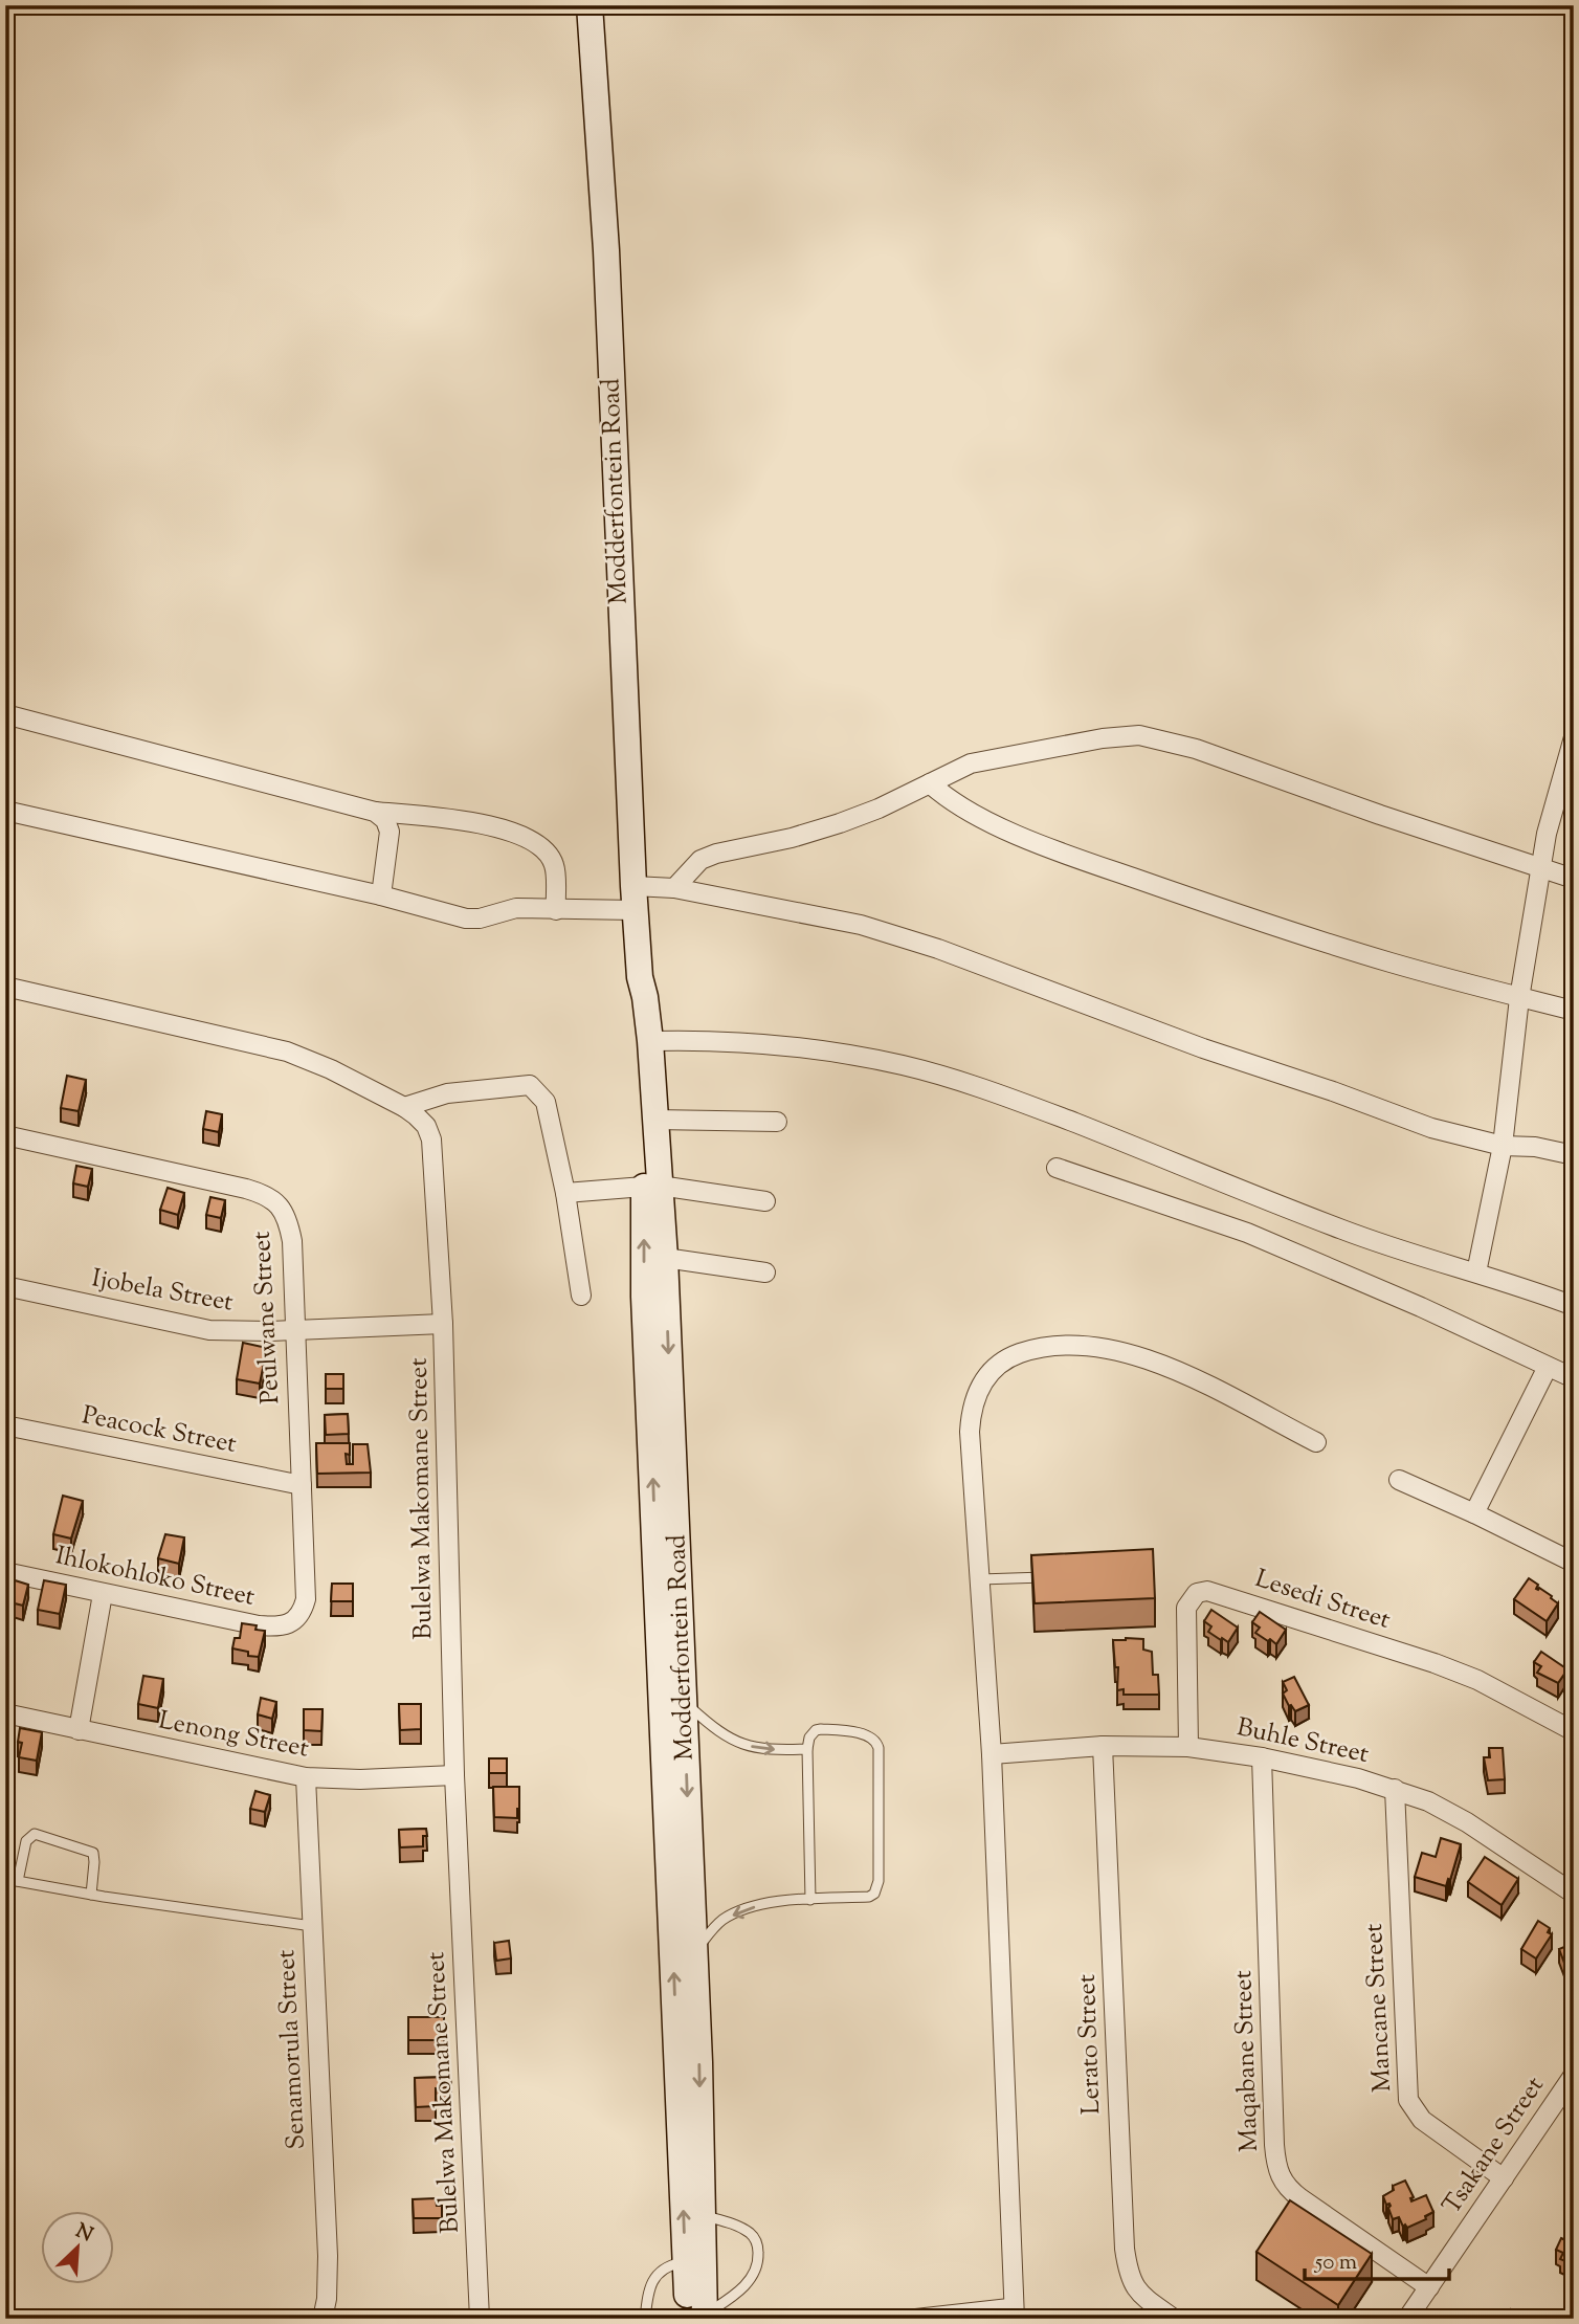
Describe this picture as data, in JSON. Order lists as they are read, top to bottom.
{
  "streets": {
    "main road": ["Modderfontein Road"],
    "street": [
      "Ijobela Street",
      "Peulwane Street",
      "Peacock Street",
      "Bulelwa Makomane Street",
      "Ihlokohloko Street",
      "Lesedi Street",
      "Lenong Street",
      "Buhle Street",
      "Mancane Street",
      "Lerato Street",
      "Senamorula Street",
      "Maqabane Street",
      "Tsakane Street"
    ]
  },
  "crossings": [
    ["Ijobela Street", "Peulwane Street"],
    ["Ijobela Street", "Bulelwa Makomane Street"],
    ["Peulwane Street", "Peacock Street"],
    ["Peulwane Street", "Ihlokohloko Street"],
    ["Bulelwa Makomane Street", "Lenong Street"],
    ["Lesedi Street", "Buhle Street"],
    ["Lenong Street", "Senamorula Street"],
    ["Buhle Street", "Mancane Street"],
    ["Buhle Street", "Lerato Street"],
    ["Buhle Street", "Maqabane Street"],
    ["Mancane Street", "Tsakane Street"],
    ["Maqabane Street", "Tsakane Street"]
  ],
  "scale_bar": "50 m",
  "north": "top right"
}
